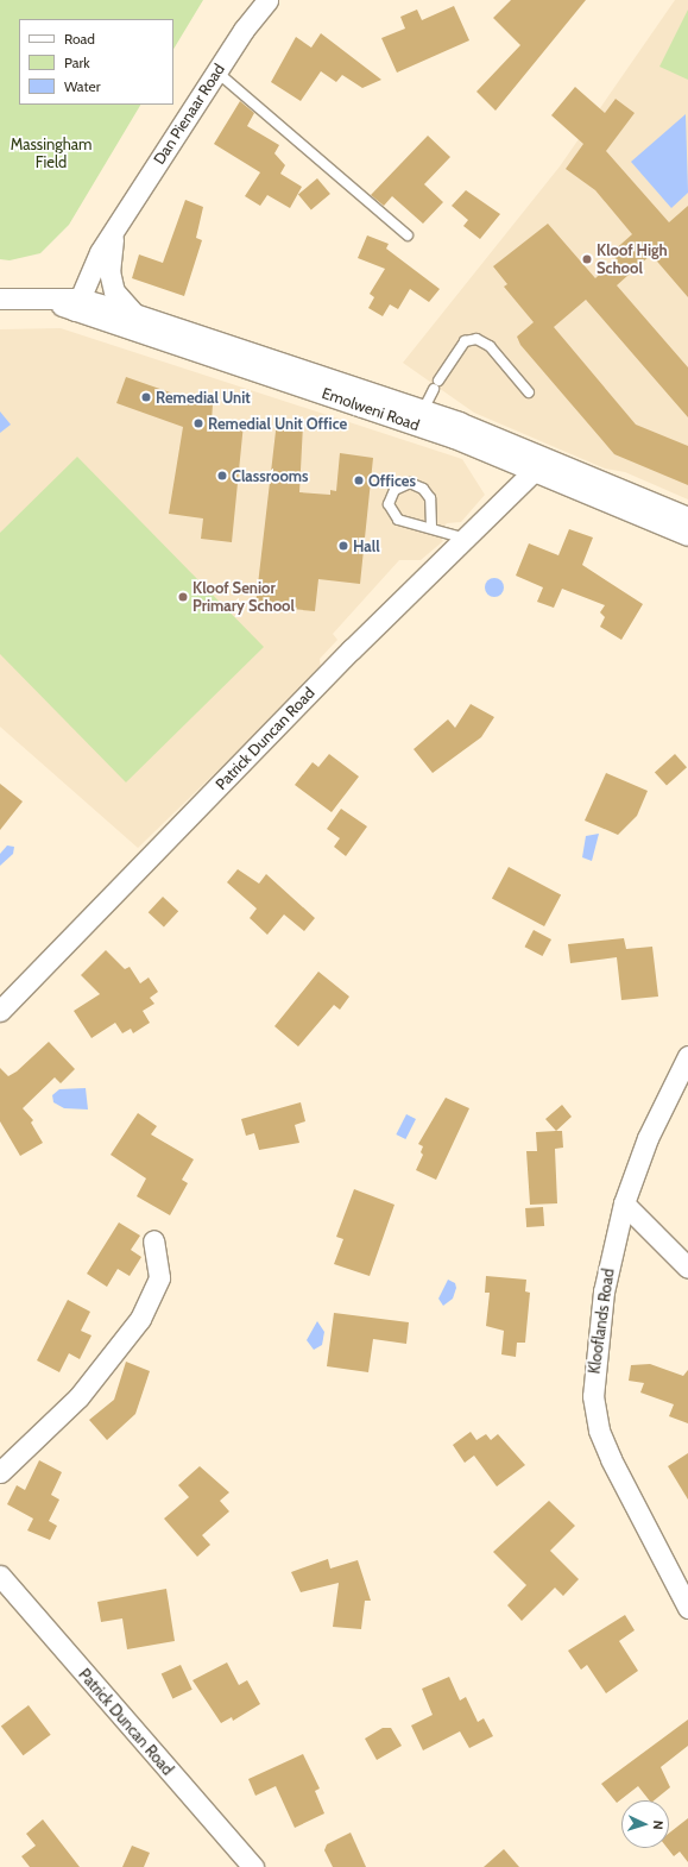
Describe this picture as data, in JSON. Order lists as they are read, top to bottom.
{
  "streets": {
    "street": [
      "Dan Pienaar Road",
      "Emolweni Road",
      "Patrick Duncan Road",
      "Klooflands Road"
    ]
  },
  "crossings": [
    ["Dan Pienaar Road", "Emolweni Road"],
    ["Emolweni Road", "Patrick Duncan Road"]
  ],
  "parks": ["Massingham Field"],
  "places": [
    "Kloof High School",
    "Remedial Unit",
    "Remedial Unit Office",
    "Classrooms",
    "Offices",
    "Hall",
    "Kloof Senior Primary School"
  ],
  "legend": ["Road", "Park", "Water"],
  "north": "right"
}
